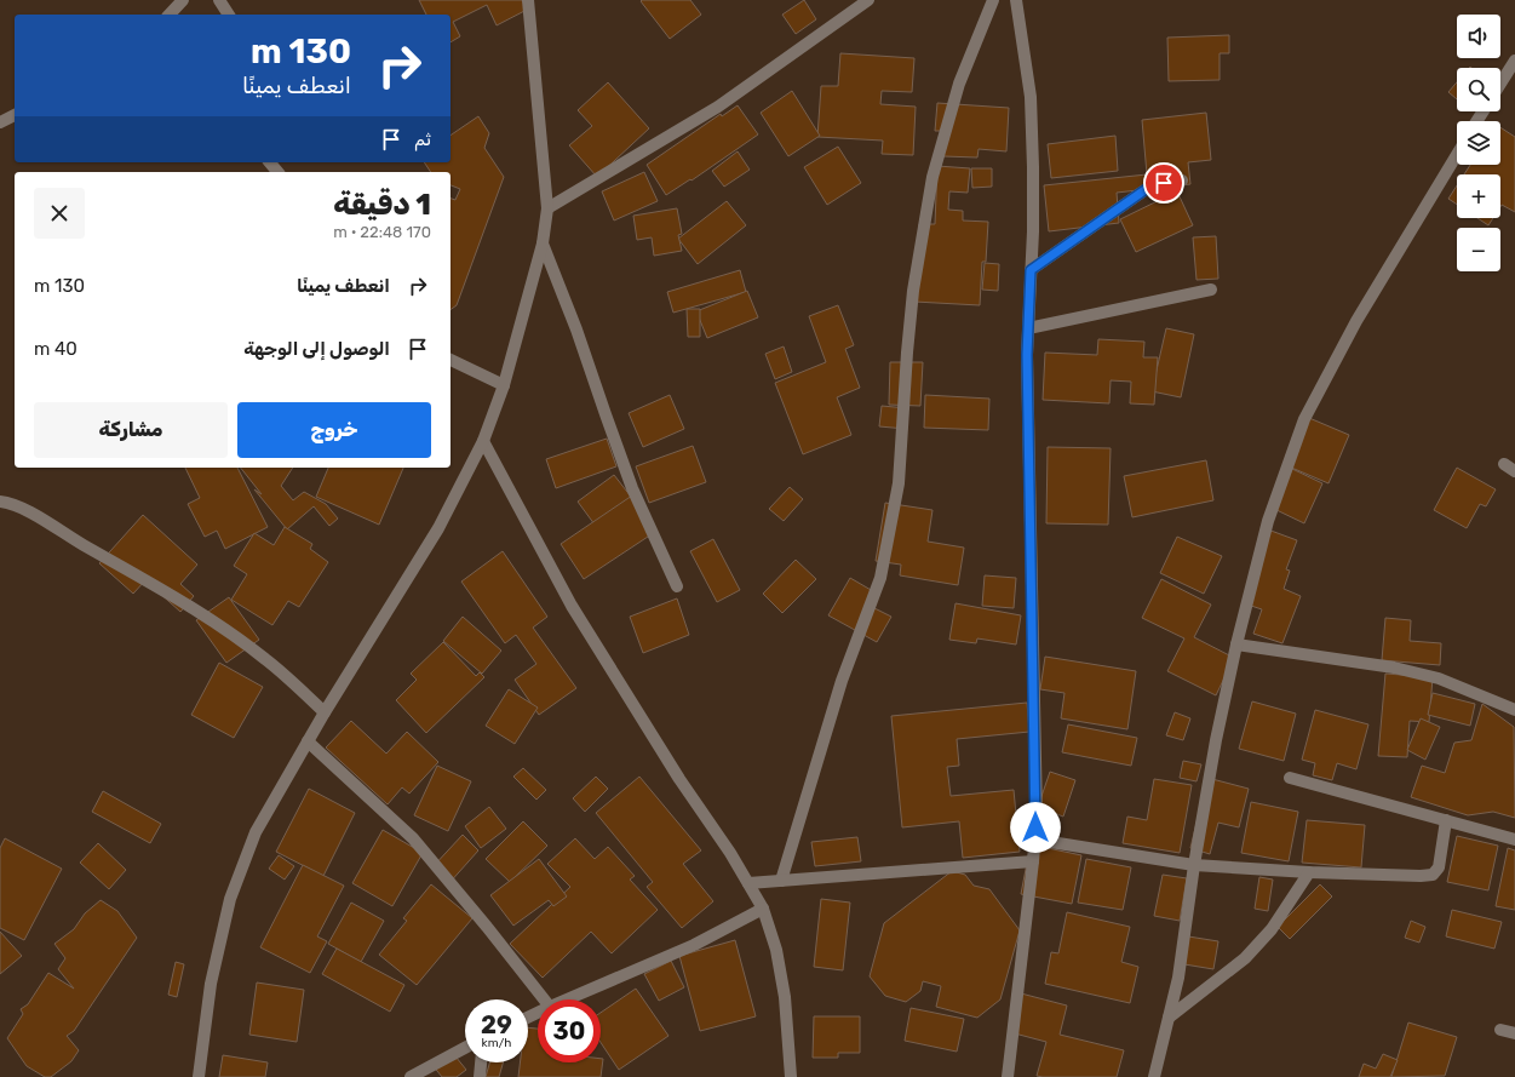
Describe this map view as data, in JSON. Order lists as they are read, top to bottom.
{
  "page": {
    "map_buttons": ["+", "−"],
    "turn": ["130 m", "انعطف يمينًا"],
    "then": "ثم",
    "heading": ["1 دقيقة", "170 m · 22:48"],
    "list": [
      {
        "name": "انعطف يمينًا",
        "value": "130 m"
      },
      {
        "name": "الوصول إلى الوجهة",
        "value": "40 m"
      }
    ],
    "buttons": ["خروج", "مشاركة"],
    "speed": "29 km/h",
    "limit": "30"
  }
}
